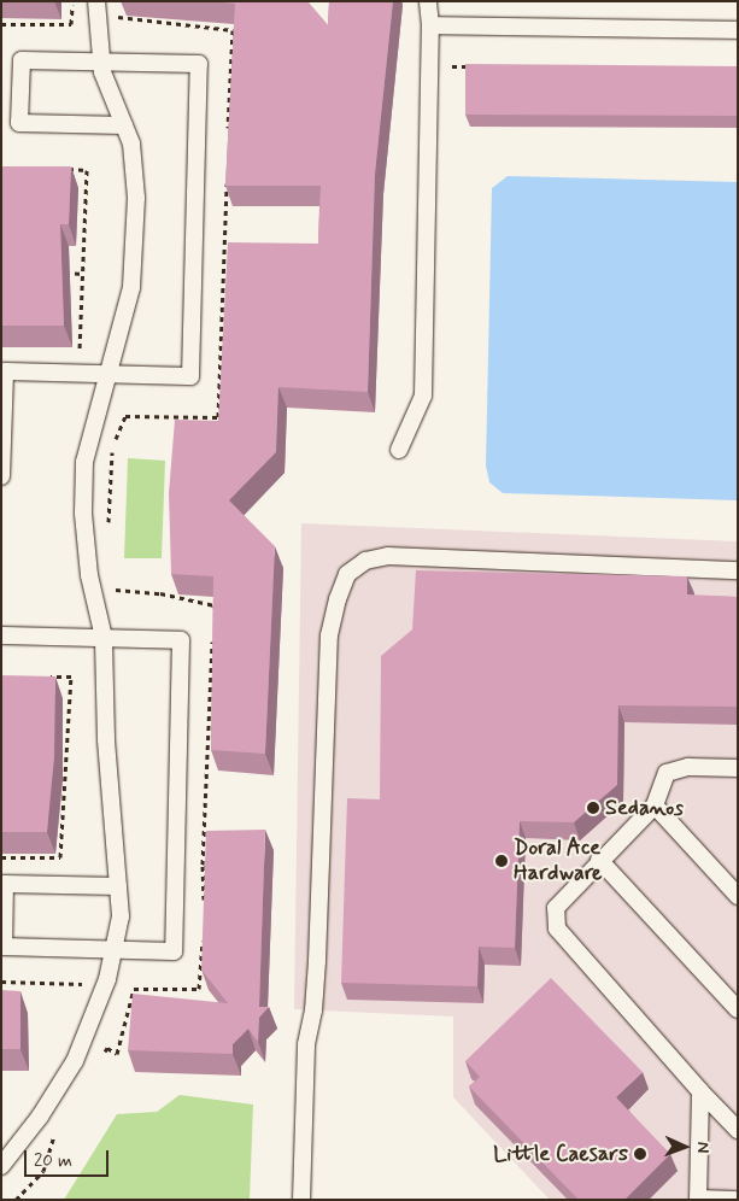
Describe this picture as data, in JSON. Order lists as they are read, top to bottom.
{
  "places": ["Sedanos", "Doral Ace Hardware", "Little Caesars"],
  "scale_bar": "20 m",
  "north": "right"
}
